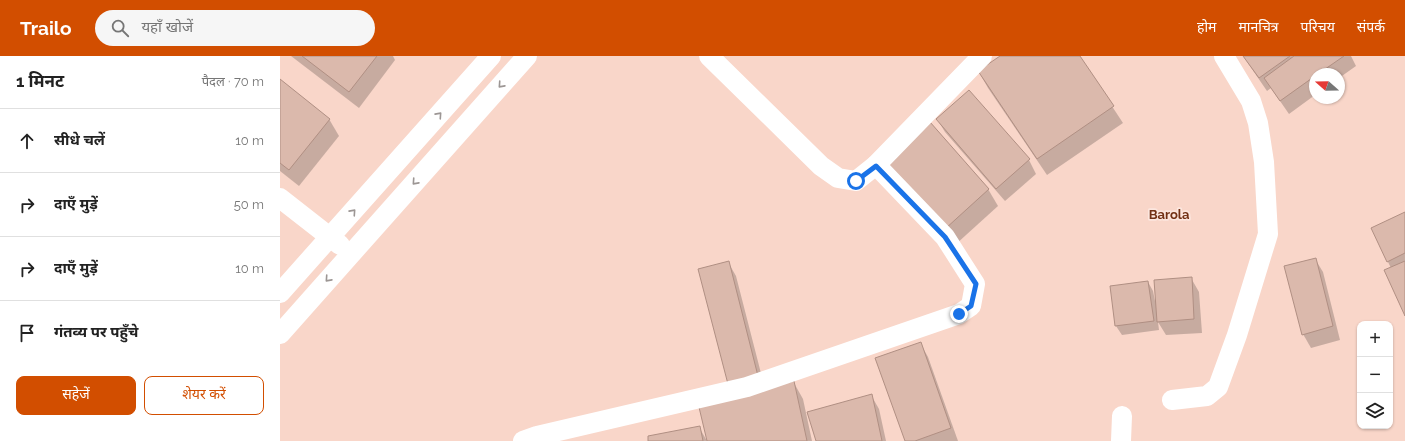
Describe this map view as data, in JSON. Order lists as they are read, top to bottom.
{
  "districts": ["Barola"],
  "north": "left",
  "page": {
    "header": "Trailo",
    "search": "यहाँ खोजें",
    "nav": [
      "होम",
      "मानचित्र",
      "परिचय",
      "संपर्क"
    ],
    "heading": ["1 मिनट", "पैदल · 70 m"],
    "list": [
      ["सीधे चलें", "10 m"],
      ["दाएँ मुड़ें", "50 m"],
      ["दाएँ मुड़ें", "10 m"],
      "गंतव्य पर पहुँचे"
    ],
    "map_buttons": ["+", "−"],
    "buttons": ["सहेजें", "शेयर करें"]
  }
}
